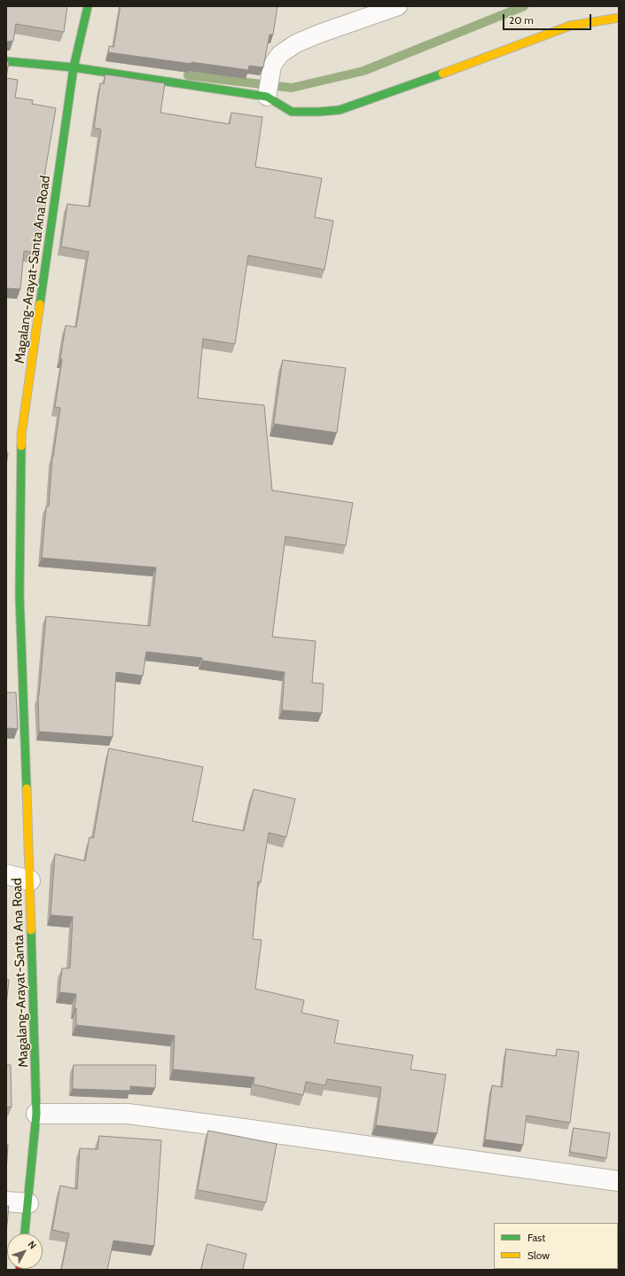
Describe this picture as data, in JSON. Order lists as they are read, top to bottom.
{
  "streets": {
    "main road": ["Magalang-Arayat-Santa Ana Road"]
  },
  "legend": ["Fast", "Slow"],
  "scale_bar": "20 m",
  "north": "top right"
}
